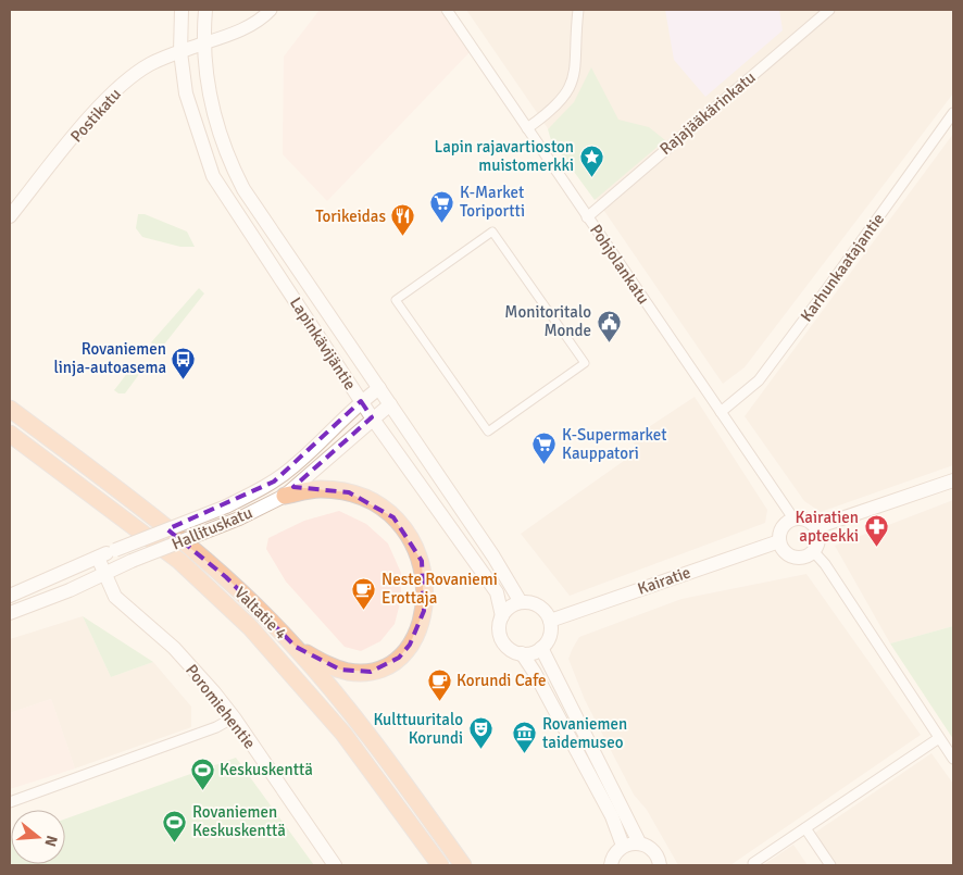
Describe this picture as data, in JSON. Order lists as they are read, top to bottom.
{
  "streets": {
    "highway": ["Valtatie 4"],
    "main road": [
      "Postikatu",
      "Lapinkävijäntie",
      "Hallituskatu",
      "Kairatie",
      "Poromiehentie"
    ],
    "street": ["Rajajääkärinkatu", "Pohjolankatu", "Karhunkaatajantie"]
  },
  "crossings": [
    ["Rajajääkärinkatu", "Pohjolankatu"],
    ["Postikatu", "Lapinkävijäntie"],
    ["Pohjolankatu", "Karhunkaatajantie"],
    ["Pohjolankatu", "Kairatie"],
    ["Lapinkävijäntie", "Hallituskatu"],
    ["Lapinkävijäntie", "Kairatie"],
    ["Hallituskatu", "Poromiehentie"]
  ],
  "places": {
    "place": ["Lapin rajavartioston muistomerkki"],
    "supermarket": ["K-Market Toriportti", "K-Supermarket Kauppatori"],
    "restaurant": ["Torikeidas"],
    "public building": ["Monitoritalo Monde"],
    "bus stop": ["Rovaniemen linja-autoasema"],
    "pharmacy": ["Kairatien apteekki"],
    "cafe": ["Neste Rovaniemi Erottaja", "Korundi Cafe"],
    "theatre": ["Kulttuuritalo Korundi"],
    "museum": ["Rovaniemen taidemuseo"],
    "sports": ["Keskuskenttä", "Rovaniemen Keskuskenttä"]
  },
  "north": "right"
}
